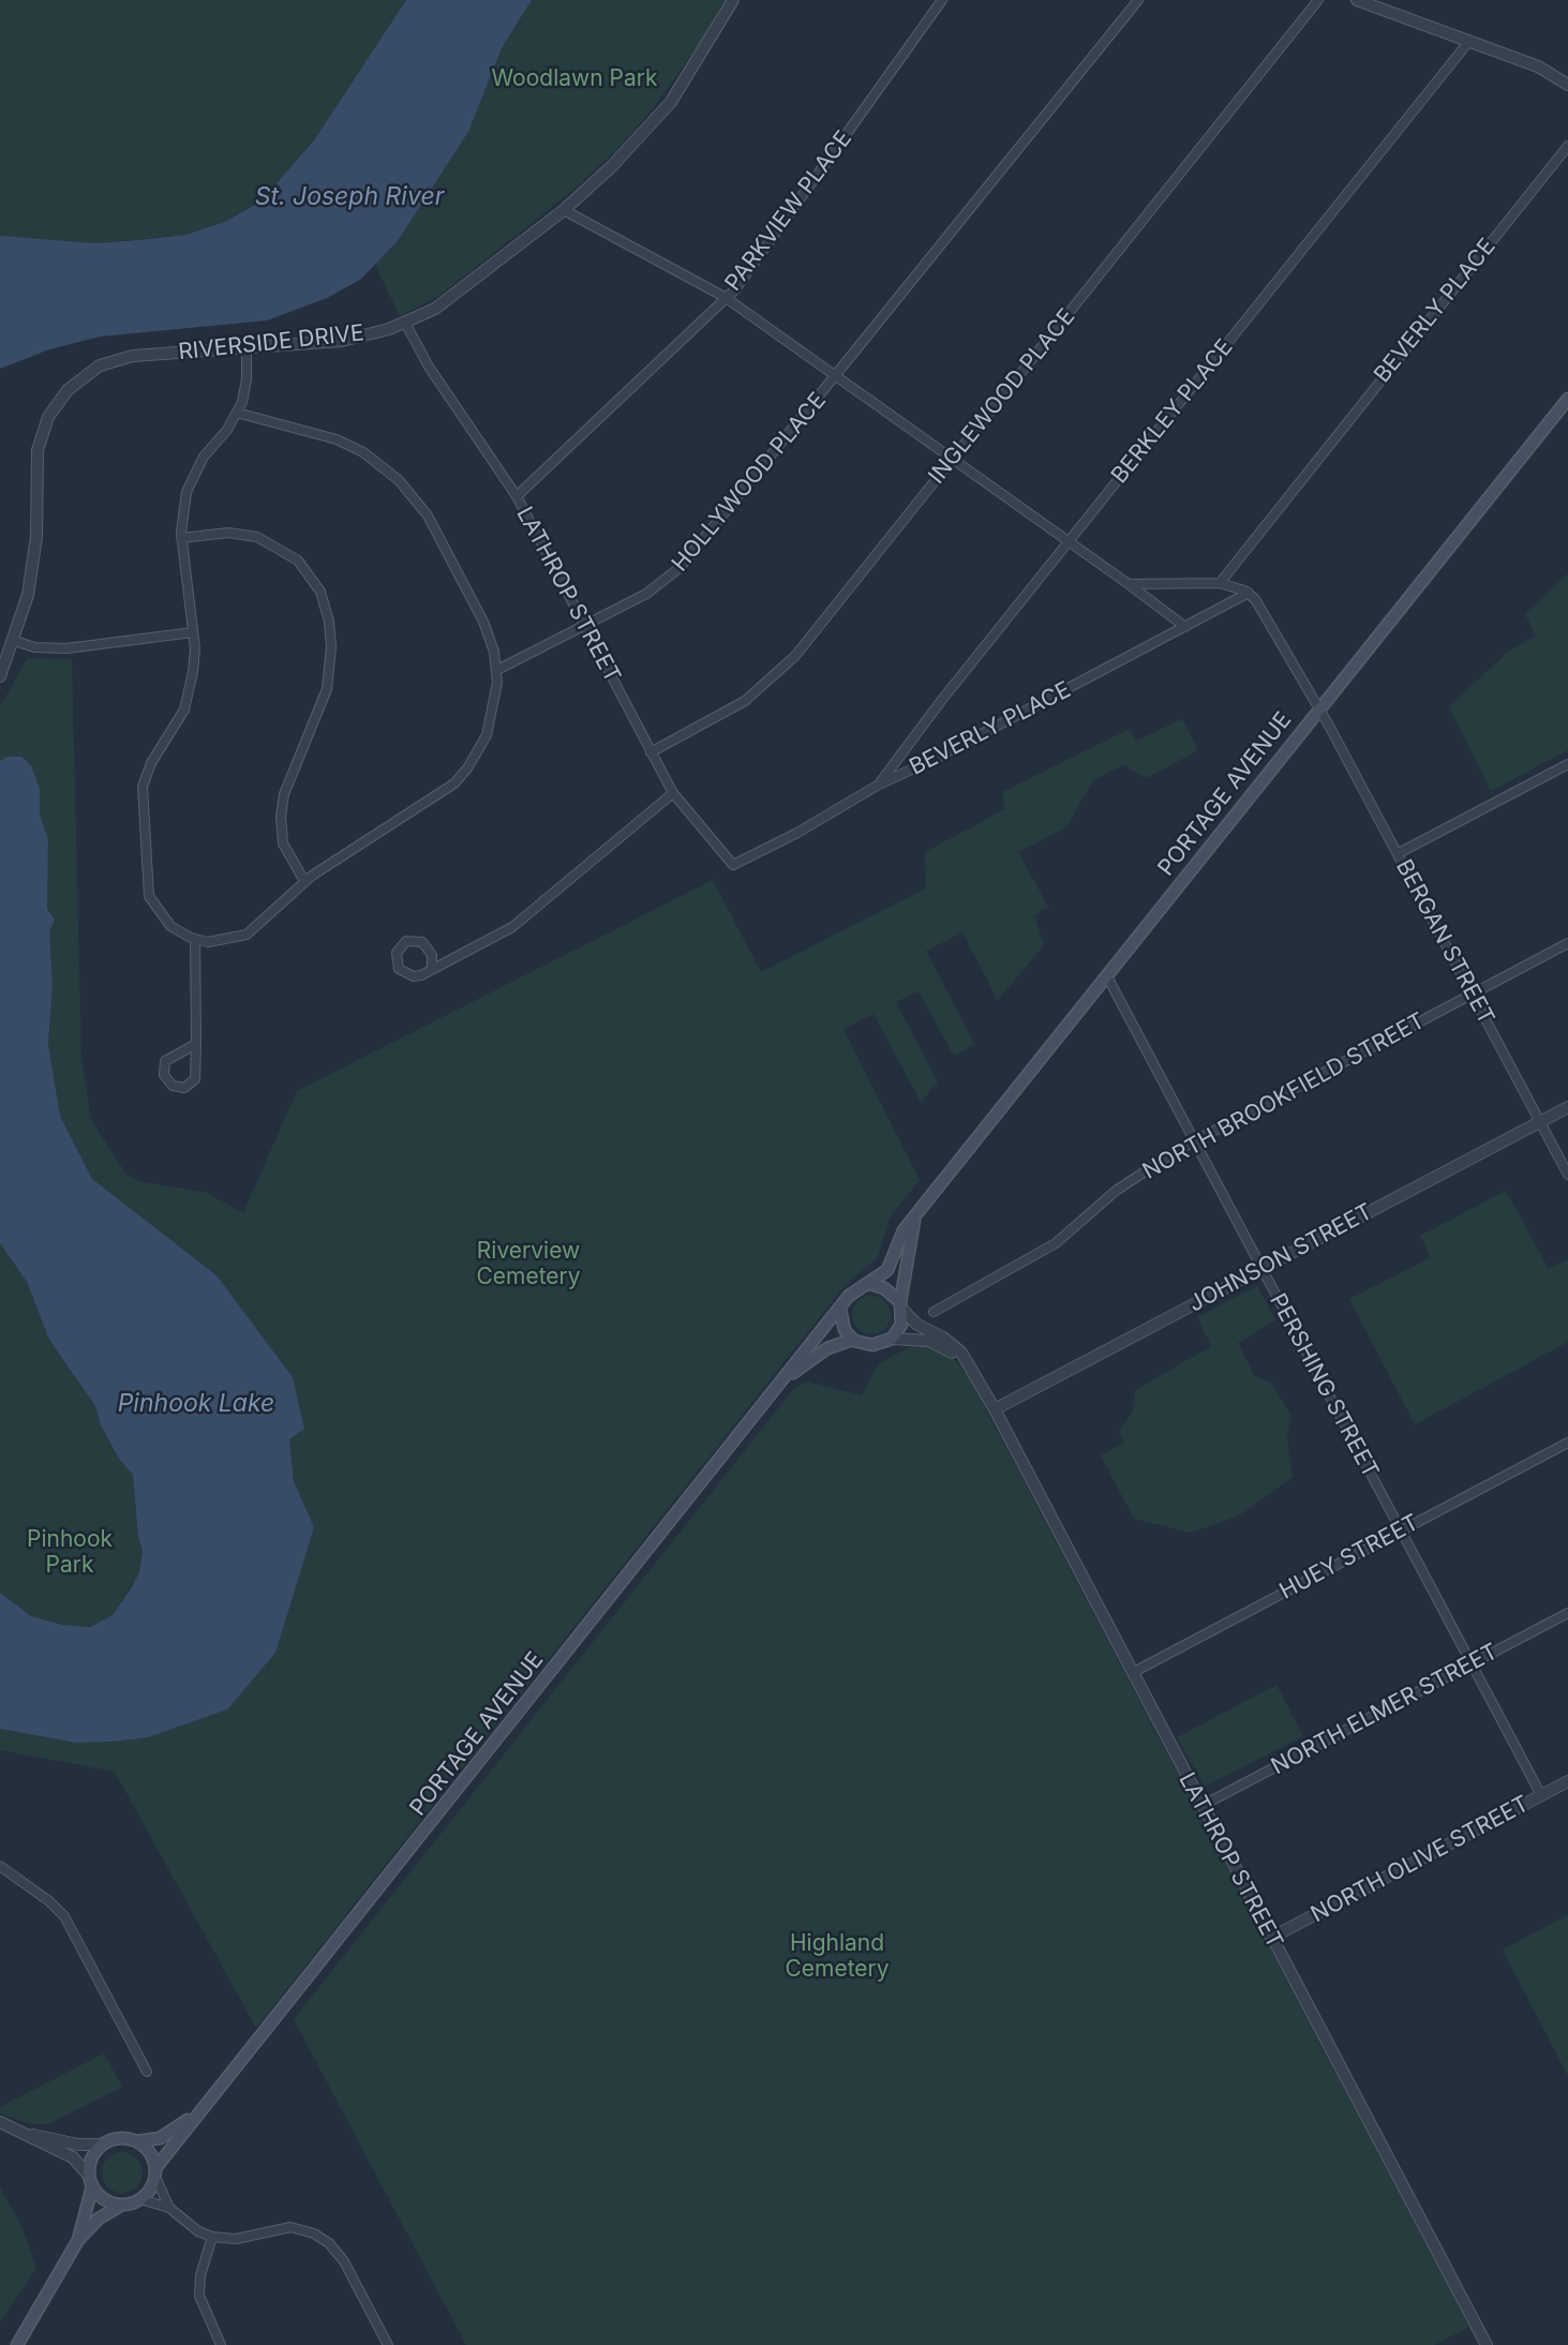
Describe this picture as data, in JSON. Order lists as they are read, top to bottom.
{
  "streets": {
    "main road": ["PORTAGE AVENUE"],
    "street": [
      "PARKVIEW PLACE",
      "BEVERLY PLACE",
      "RIVERSIDE DRIVE",
      "INGLEWOOD PLACE",
      "BERKLEY PLACE",
      "HOLLYWOOD PLACE",
      "LATHROP STREET",
      "BERGAN STREET",
      "NORTH BROOKFIELD STREET",
      "JOHNSON STREET",
      "PERSHING STREET",
      "HUEY STREET",
      "NORTH ELMER STREET",
      "NORTH OLIVE STREET"
    ]
  },
  "crossings": [
    ["PARKVIEW PLACE", "LATHROP STREET"],
    ["BEVERLY PLACE", "BERKLEY PLACE"],
    ["BEVERLY PLACE", "LATHROP STREET"],
    ["BEVERLY PLACE", "BERGAN STREET"],
    ["RIVERSIDE DRIVE", "LATHROP STREET"],
    ["INGLEWOOD PLACE", "LATHROP STREET"],
    ["HOLLYWOOD PLACE", "LATHROP STREET"],
    ["LATHROP STREET", "PORTAGE AVENUE"],
    ["LATHROP STREET", "JOHNSON STREET"],
    ["LATHROP STREET", "HUEY STREET"],
    ["LATHROP STREET", "NORTH ELMER STREET"],
    ["LATHROP STREET", "NORTH OLIVE STREET"],
    ["PORTAGE AVENUE", "BERGAN STREET"],
    ["PORTAGE AVENUE", "PERSHING STREET"],
    ["BERGAN STREET", "NORTH BROOKFIELD STREET"],
    ["BERGAN STREET", "JOHNSON STREET"],
    ["NORTH BROOKFIELD STREET", "PERSHING STREET"],
    ["JOHNSON STREET", "PERSHING STREET"],
    ["PERSHING STREET", "HUEY STREET"],
    ["PERSHING STREET", "NORTH ELMER STREET"],
    ["PERSHING STREET", "NORTH OLIVE STREET"]
  ],
  "water": ["St. Joseph River", "Pinhook Lake"],
  "parks": [
    "Woodlawn Park",
    "Riverview Cemetery",
    "Pinhook Park",
    "Highland Cemetery"
  ]
}
